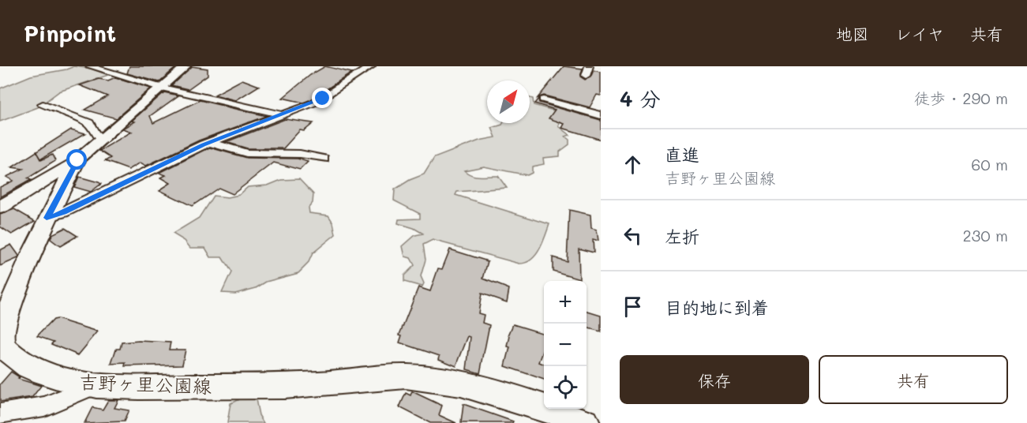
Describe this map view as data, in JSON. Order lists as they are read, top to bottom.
{
  "streets": {
    "main road": ["吉野ヶ里公園線"]
  },
  "north": "top right",
  "page": {
    "header": "Pinpoint",
    "nav": ["地図", "レイヤ", "共有"],
    "heading": ["4 分", "徒歩 · 290 m"],
    "list": [
      ["直進", "吉野ヶ里公園線", "60 m"],
      ["左折", "230 m"],
      "目的地に到着"
    ],
    "map_buttons": ["+", "−"],
    "buttons": ["保存", "共有"]
  }
}
